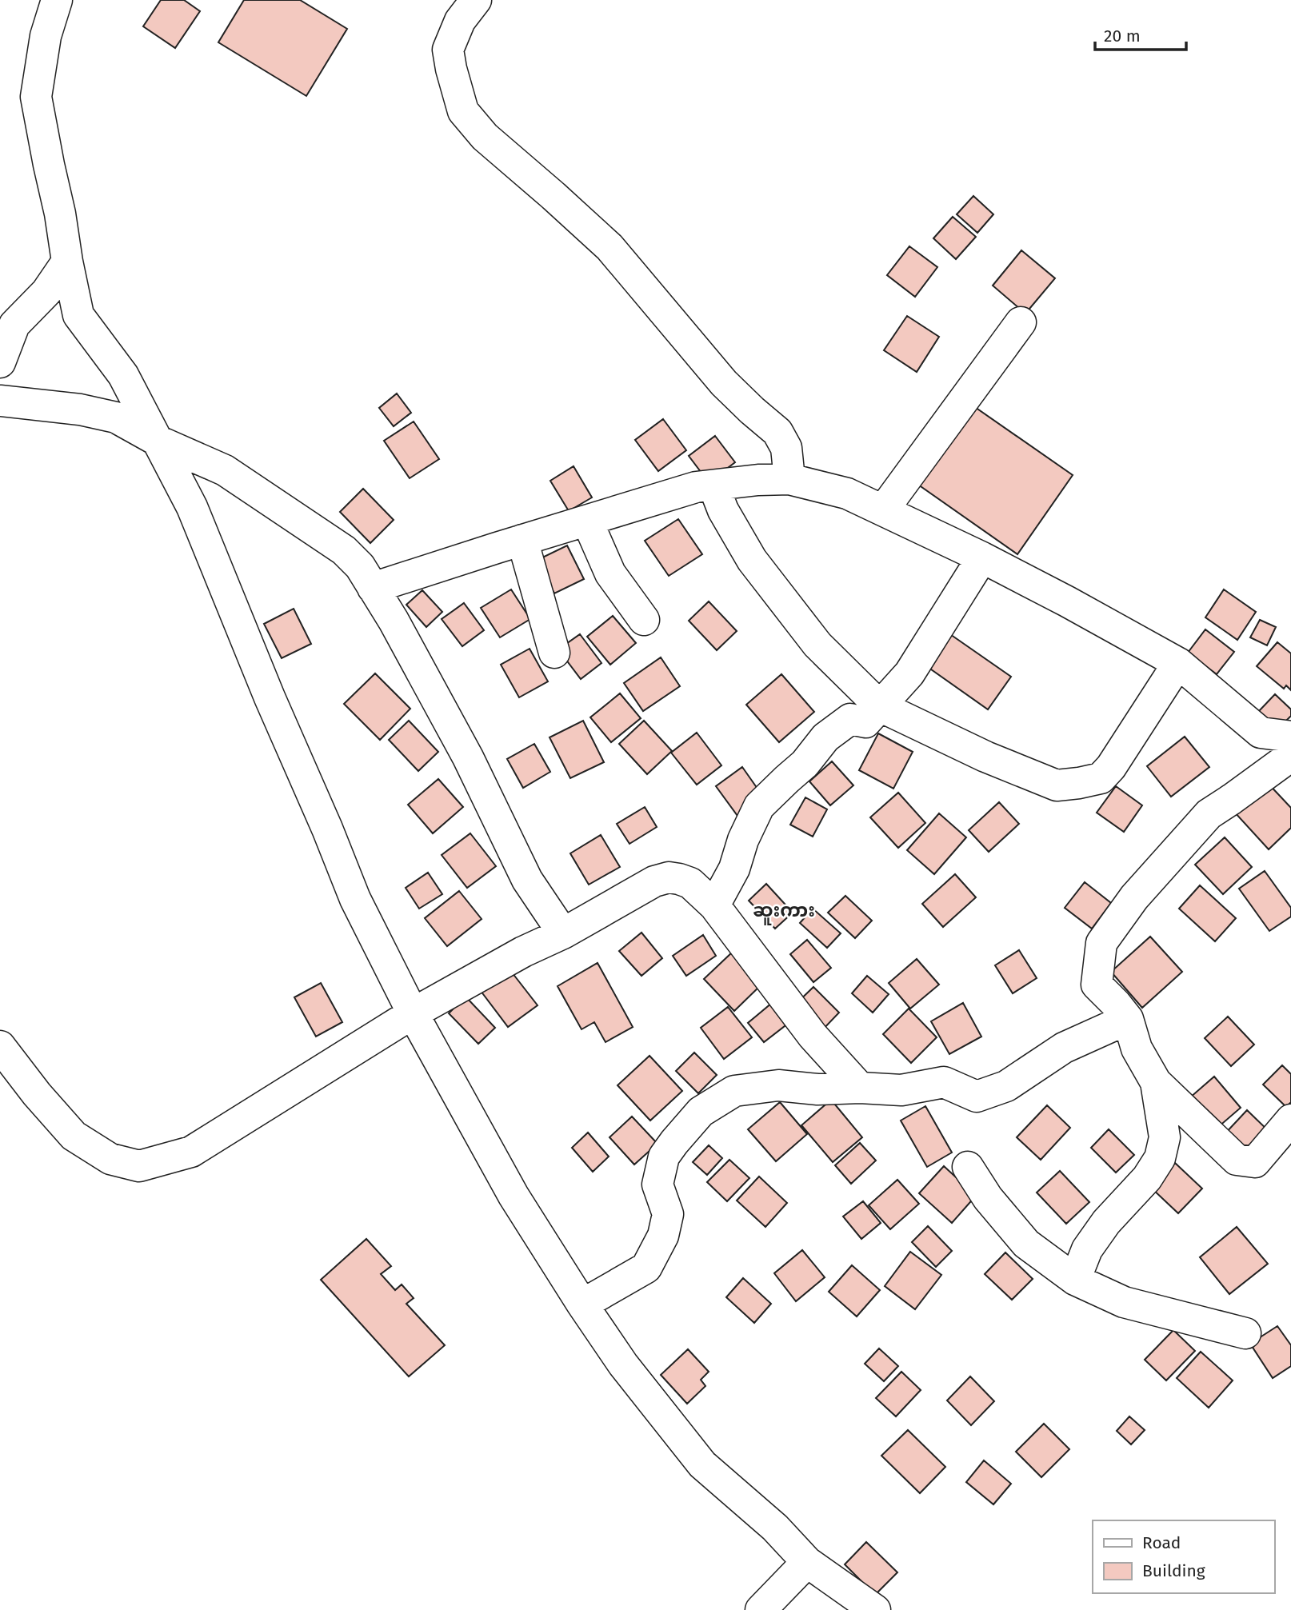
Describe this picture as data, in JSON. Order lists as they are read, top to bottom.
{
  "districts": ["ဆူးကား"],
  "legend": ["Road", "Building"],
  "scale_bar": "20 m"
}
